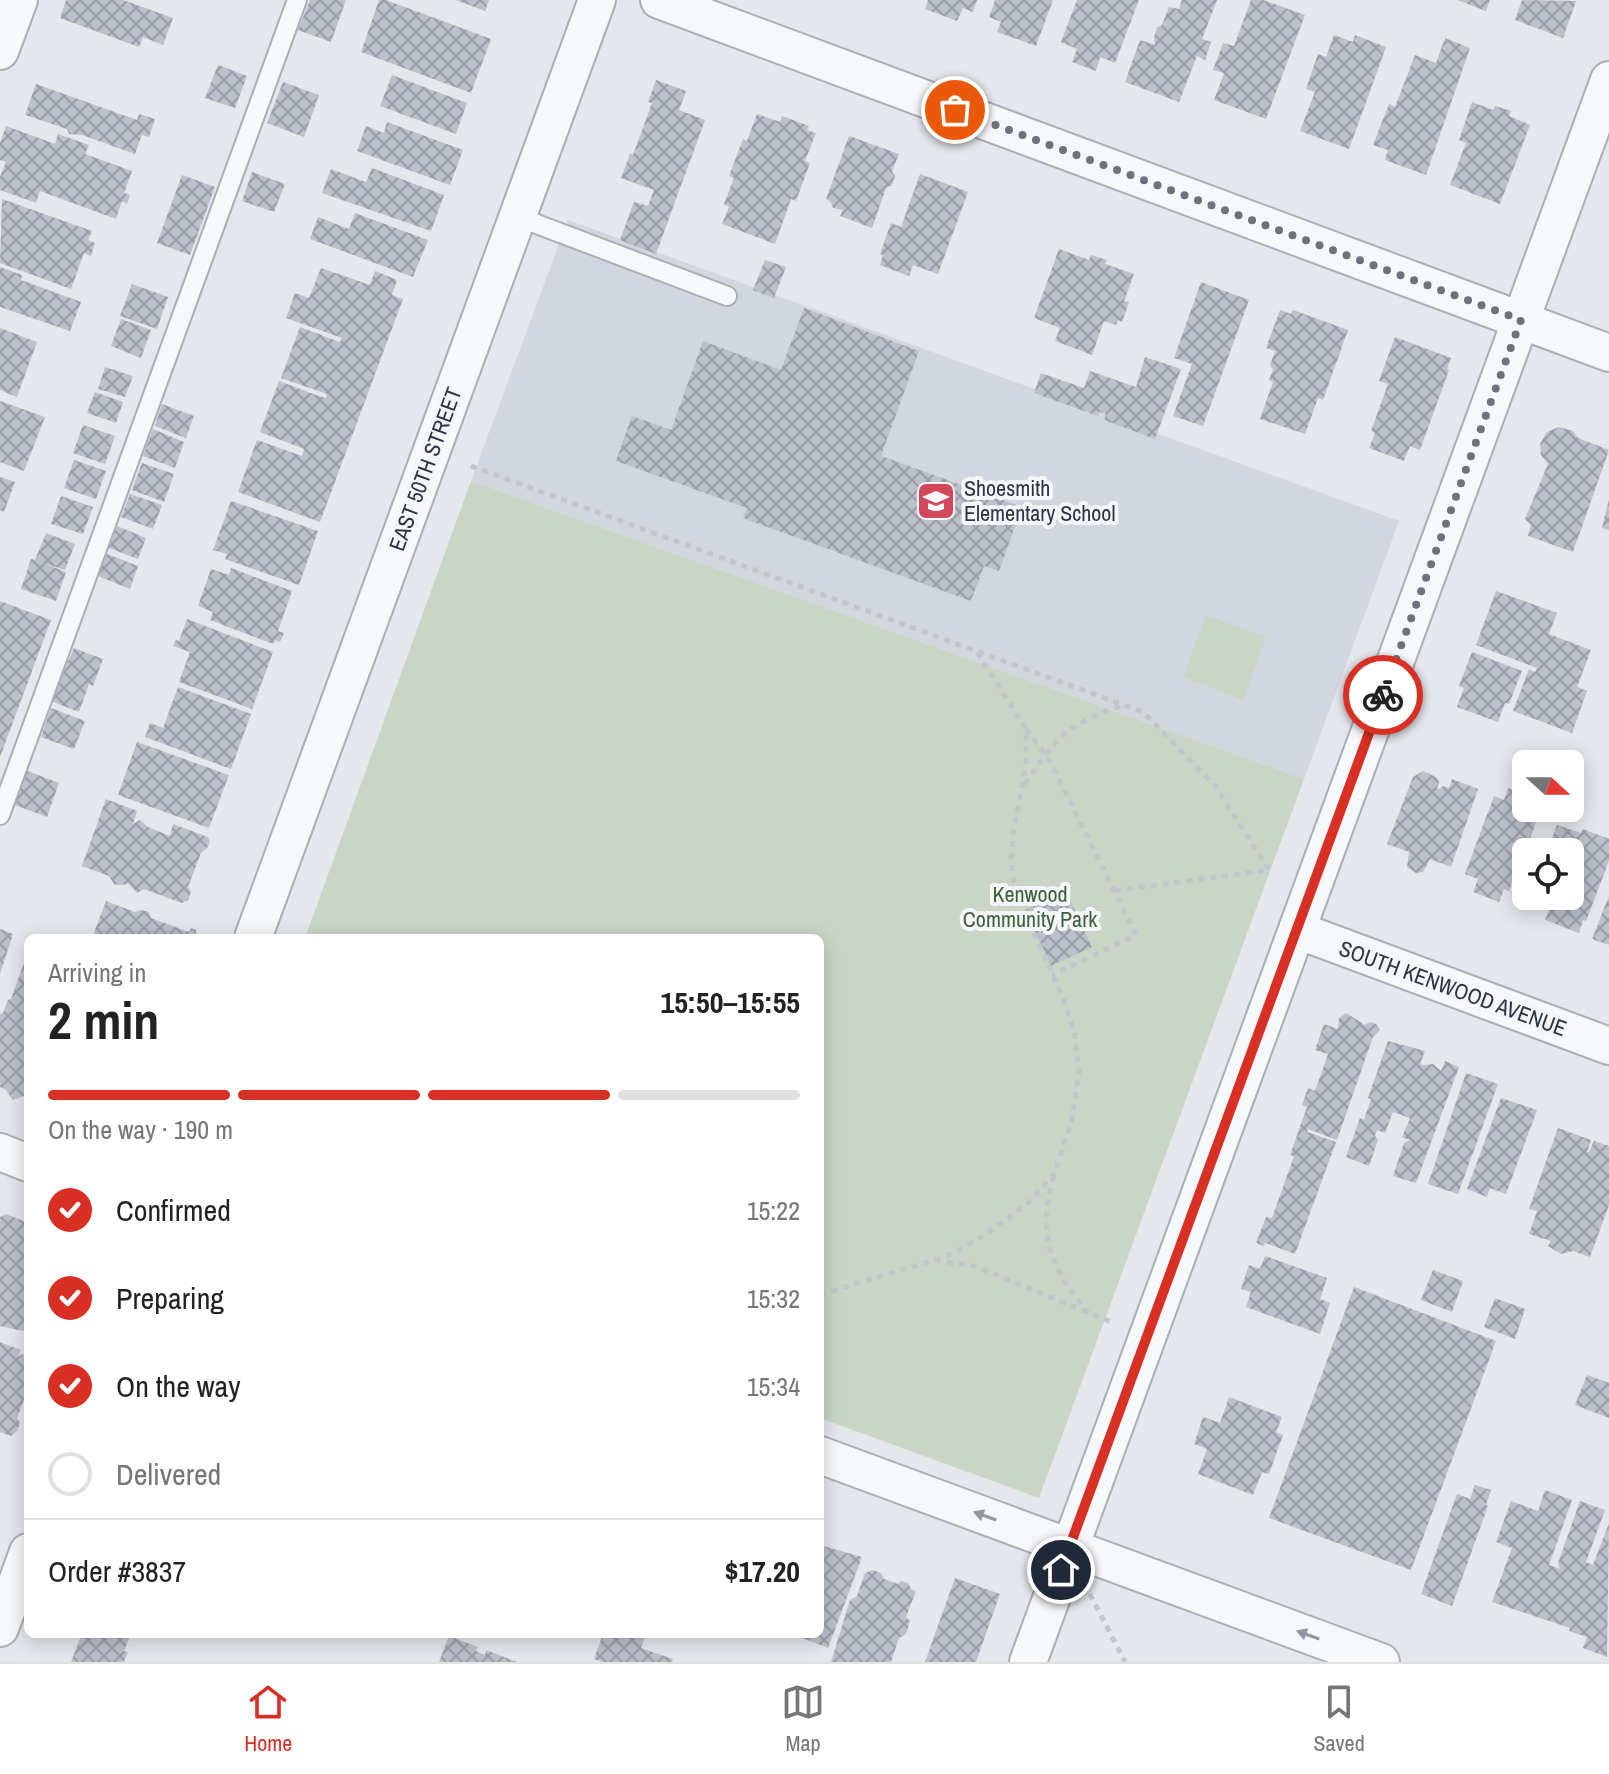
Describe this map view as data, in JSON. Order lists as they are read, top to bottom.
{
  "streets": {
    "street": ["EAST 50TH STREET", "SOUTH KENWOOD AVENUE"]
  },
  "parks": ["Kenwood Community Park"],
  "places": {
    "school or university": ["Shoesmith Elementary School"]
  },
  "north": "right",
  "page": {
    "heading": ["2 min", "Arriving in", "15:50–15:55"],
    "panel": ["Order #3837", "$17.20"],
    "bar": "On the way · 190 m",
    "list": [
      ["Confirmed", "15:22"],
      ["Preparing", "15:32"],
      ["On the way", "15:34"],
      "Delivered"
    ],
    "tabs": ["Home", "Map", "Saved"]
  }
}
